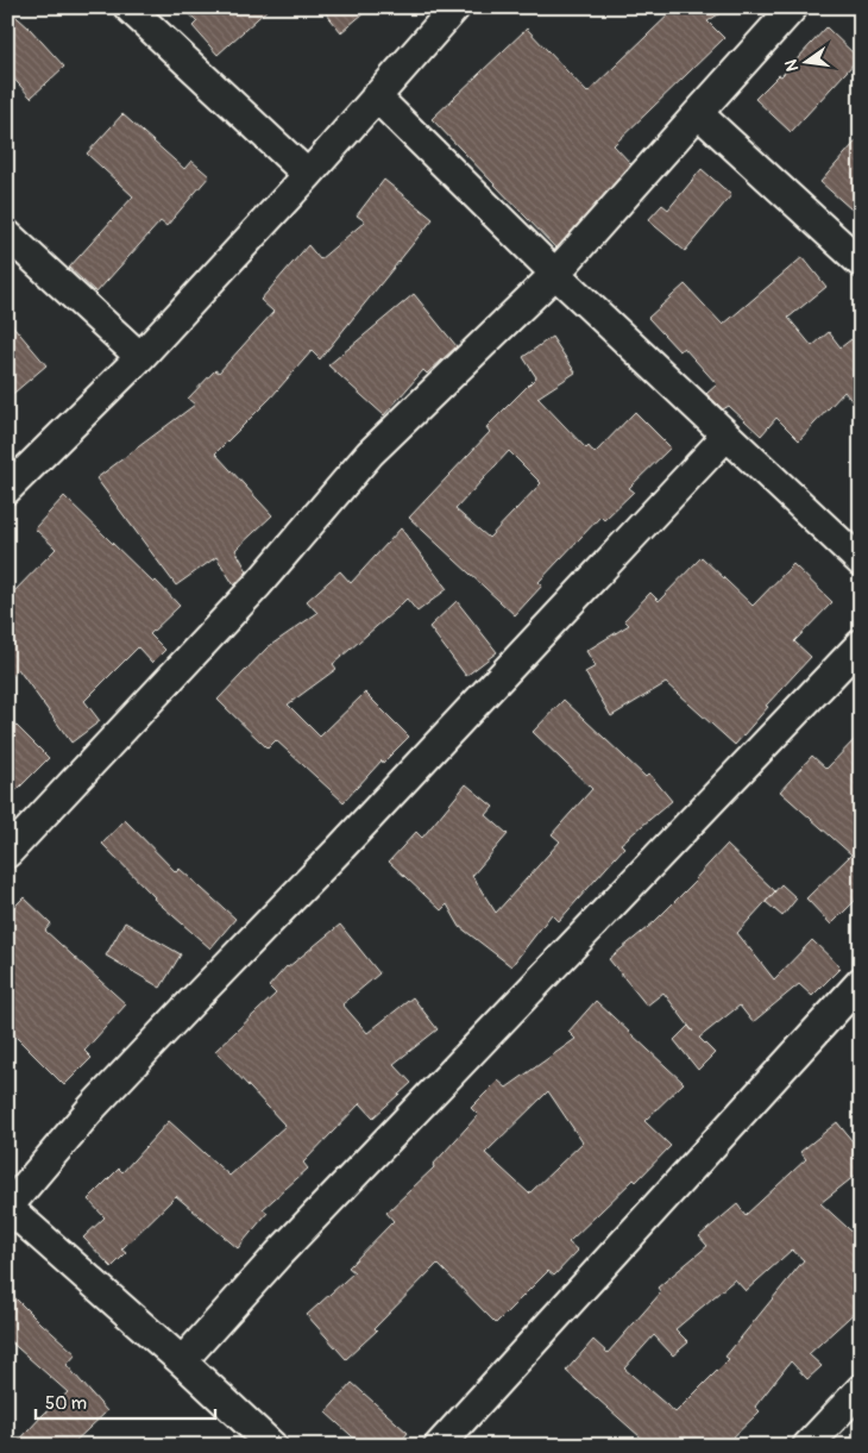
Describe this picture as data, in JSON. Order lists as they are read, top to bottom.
{
  "scale_bar": "50 m",
  "north": "left"
}
